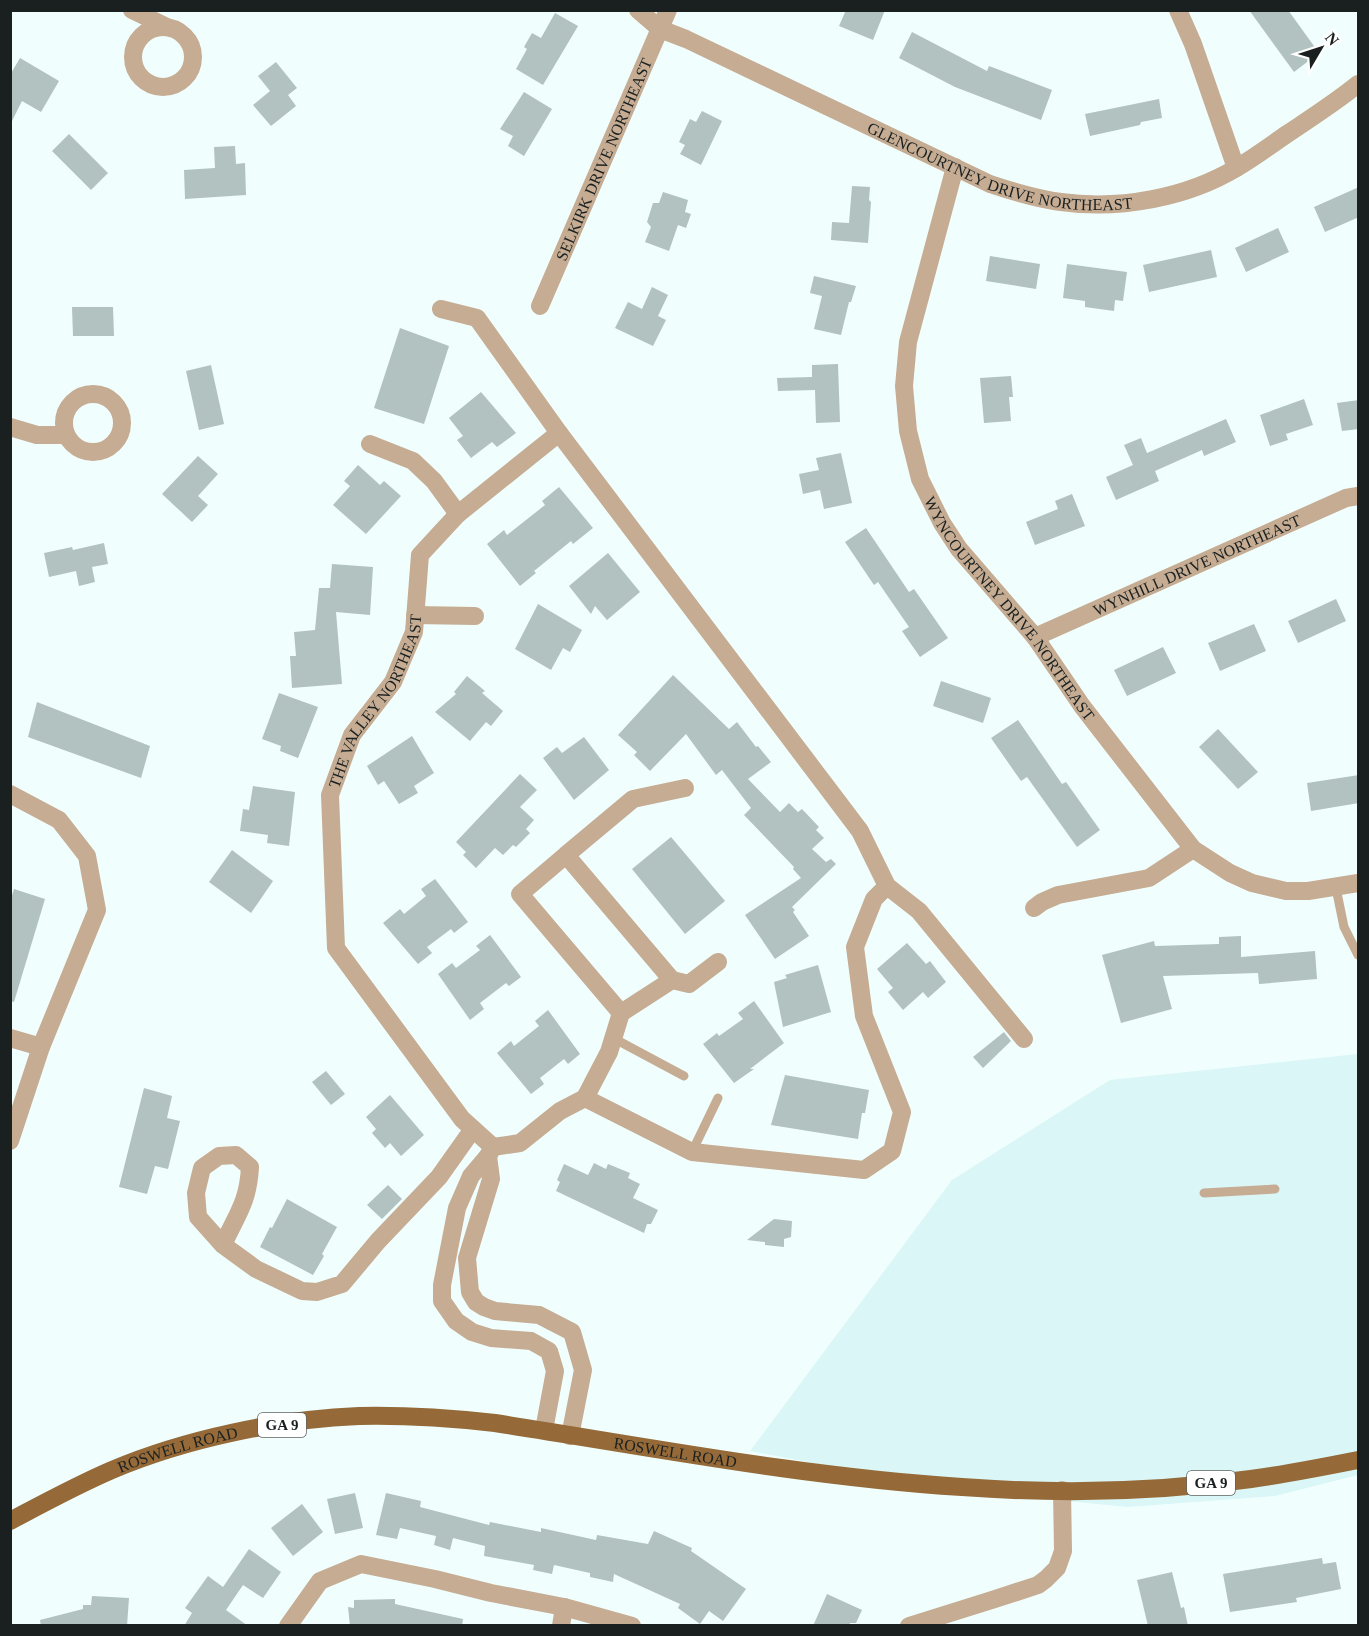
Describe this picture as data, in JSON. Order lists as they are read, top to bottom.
{
  "streets": {
    "main road": ["GA 9", "ROSWELL ROAD"],
    "street": [
      "SELKIRK DRIVE NORTHEAST",
      "GLENCOURTNEY DRIVE NORTHEAST",
      "WYNHILL DRIVE NORTHEAST",
      "WYNCOURTNEY DRIVE NORTHEAST",
      "THE VALLEY NORTHEAST"
    ]
  },
  "crossings": [
    ["SELKIRK DRIVE NORTHEAST", "GLENCOURTNEY DRIVE NORTHEAST"],
    ["GLENCOURTNEY DRIVE NORTHEAST", "WYNCOURTNEY DRIVE NORTHEAST"],
    ["WYNHILL DRIVE NORTHEAST", "WYNCOURTNEY DRIVE NORTHEAST"]
  ],
  "north": "top right"
}
